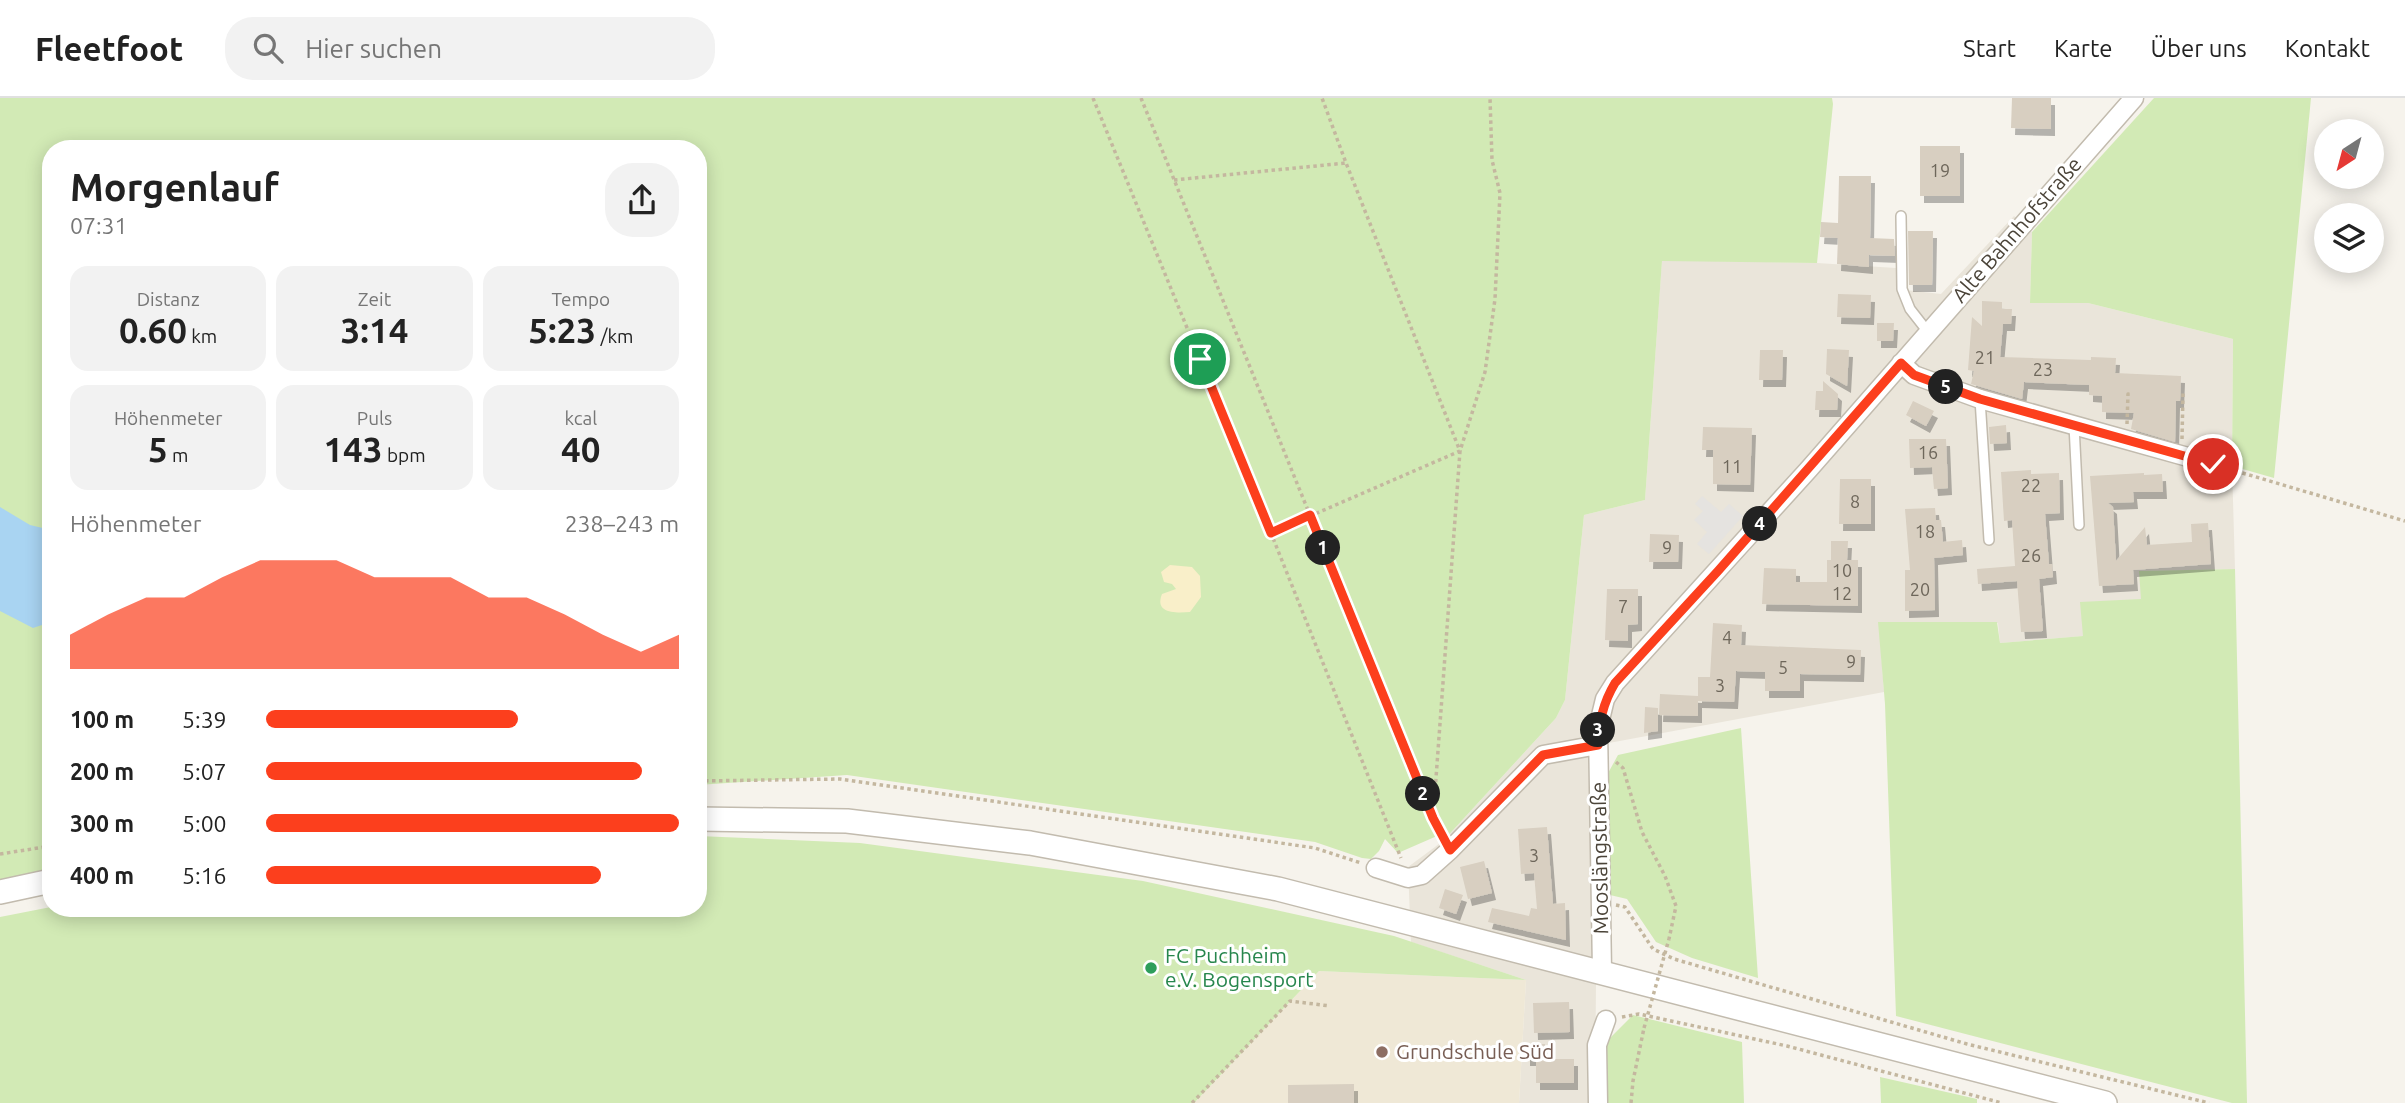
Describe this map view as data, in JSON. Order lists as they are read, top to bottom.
{
  "streets": {
    "street": ["Alte Bahnhofstraße", "Mooslängstraße"]
  },
  "crossings": [
    ["Alte Bahnhofstraße", "Mooslängstraße"]
  ],
  "places": ["FC Puchheim e.V. Bogensport", "Grundschule Süd"],
  "house_numbers": [
    "19",
    "21",
    "23",
    "16",
    "11",
    "22",
    "8",
    "18",
    "9",
    "26",
    "10",
    "20",
    "12",
    "7",
    "4",
    "9",
    "5",
    "3",
    "3"
  ],
  "north": "bottom left",
  "page": {
    "header": "Fleetfoot",
    "search": "Hier suchen",
    "nav": [
      "Start",
      "Karte",
      "Über uns",
      "Kontakt"
    ],
    "heading": ["Morgenlauf", "07:31"],
    "stats": [
      ["Distanz", "0.60 km"],
      ["Zeit", "3:14"],
      ["Tempo", "5:23 /km"],
      ["Höhenmeter", "5 m"],
      ["Puls", "143 bpm"],
      ["kcal", "40"]
    ],
    "pins": [
      "5",
      "4",
      "1",
      "3",
      "2"
    ],
    "chart": ["Höhenmeter", "238–243 m"],
    "list": [
      {
        "name": "100 m",
        "note": "5:39"
      },
      {
        "name": "200 m",
        "note": "5:07"
      },
      {
        "name": "300 m",
        "note": "5:00"
      },
      {
        "name": "400 m",
        "note": "5:16"
      }
    ]
  }
}
